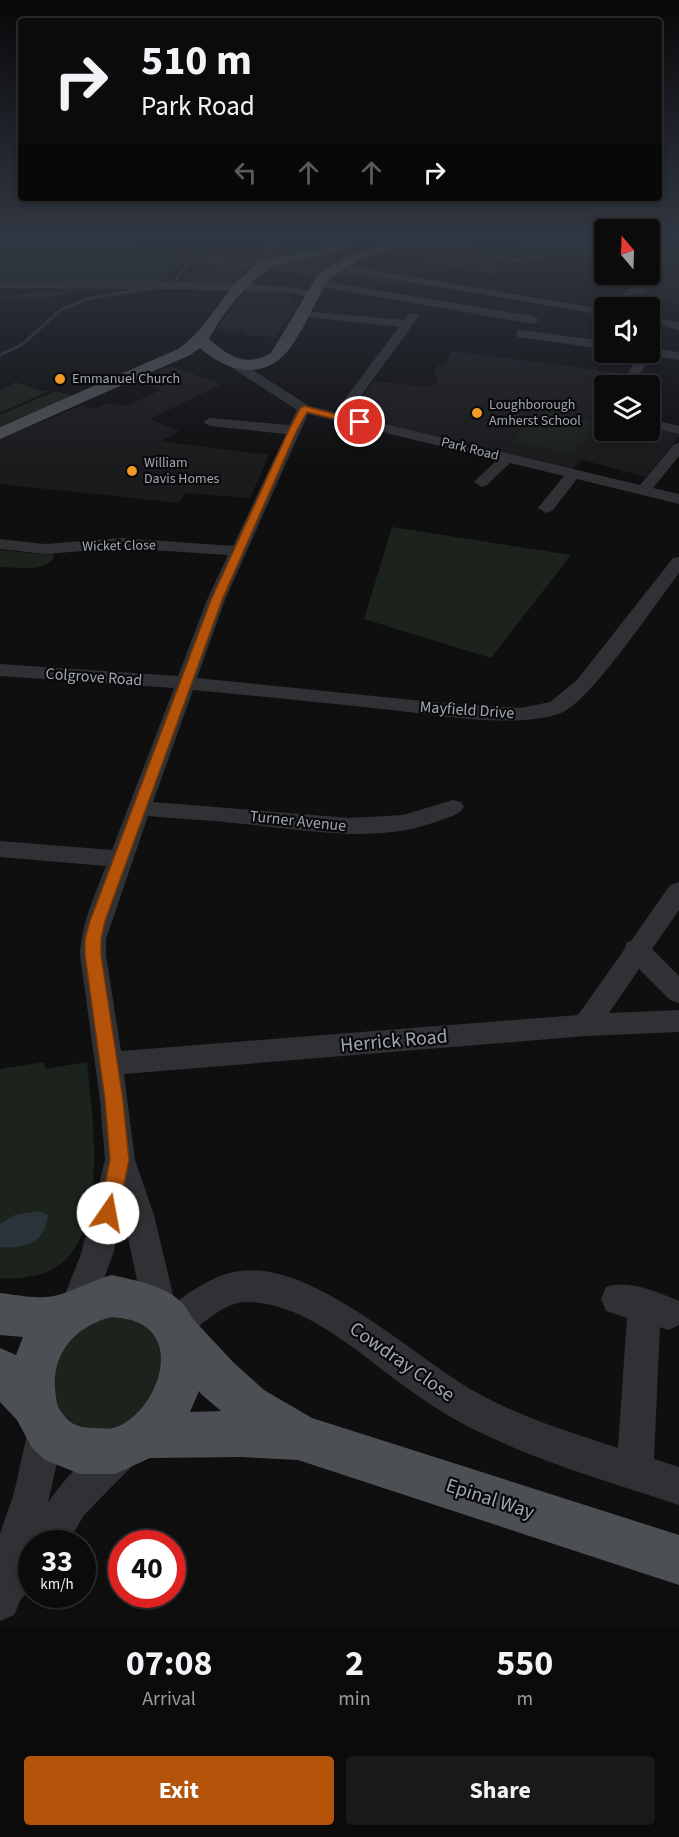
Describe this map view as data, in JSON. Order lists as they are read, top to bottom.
{
  "streets": {
    "main road": ["Epinal Way"],
    "street": [
      "Park Road",
      "Wicket Close",
      "Colgrove Road",
      "Mayfield Drive",
      "Turner Avenue",
      "Herrick Road",
      "Cowdray Close"
    ]
  },
  "crossings": [
    ["Colgrove Road", "Mayfield Drive"],
    ["Cowdray Close", "Epinal Way"]
  ],
  "places": ["Emmanuel Church", "Loughborough Amherst School", "William Davis Homes"],
  "north": "top",
  "page": {
    "turn": ["510 m", "Park Road"],
    "speed": "33 km/h",
    "limit": "40",
    "eta": [
      "07:08",
      "Arrival",
      "2",
      "min",
      "550",
      "m"
    ],
    "buttons": ["Exit", "Share"]
  }
}
